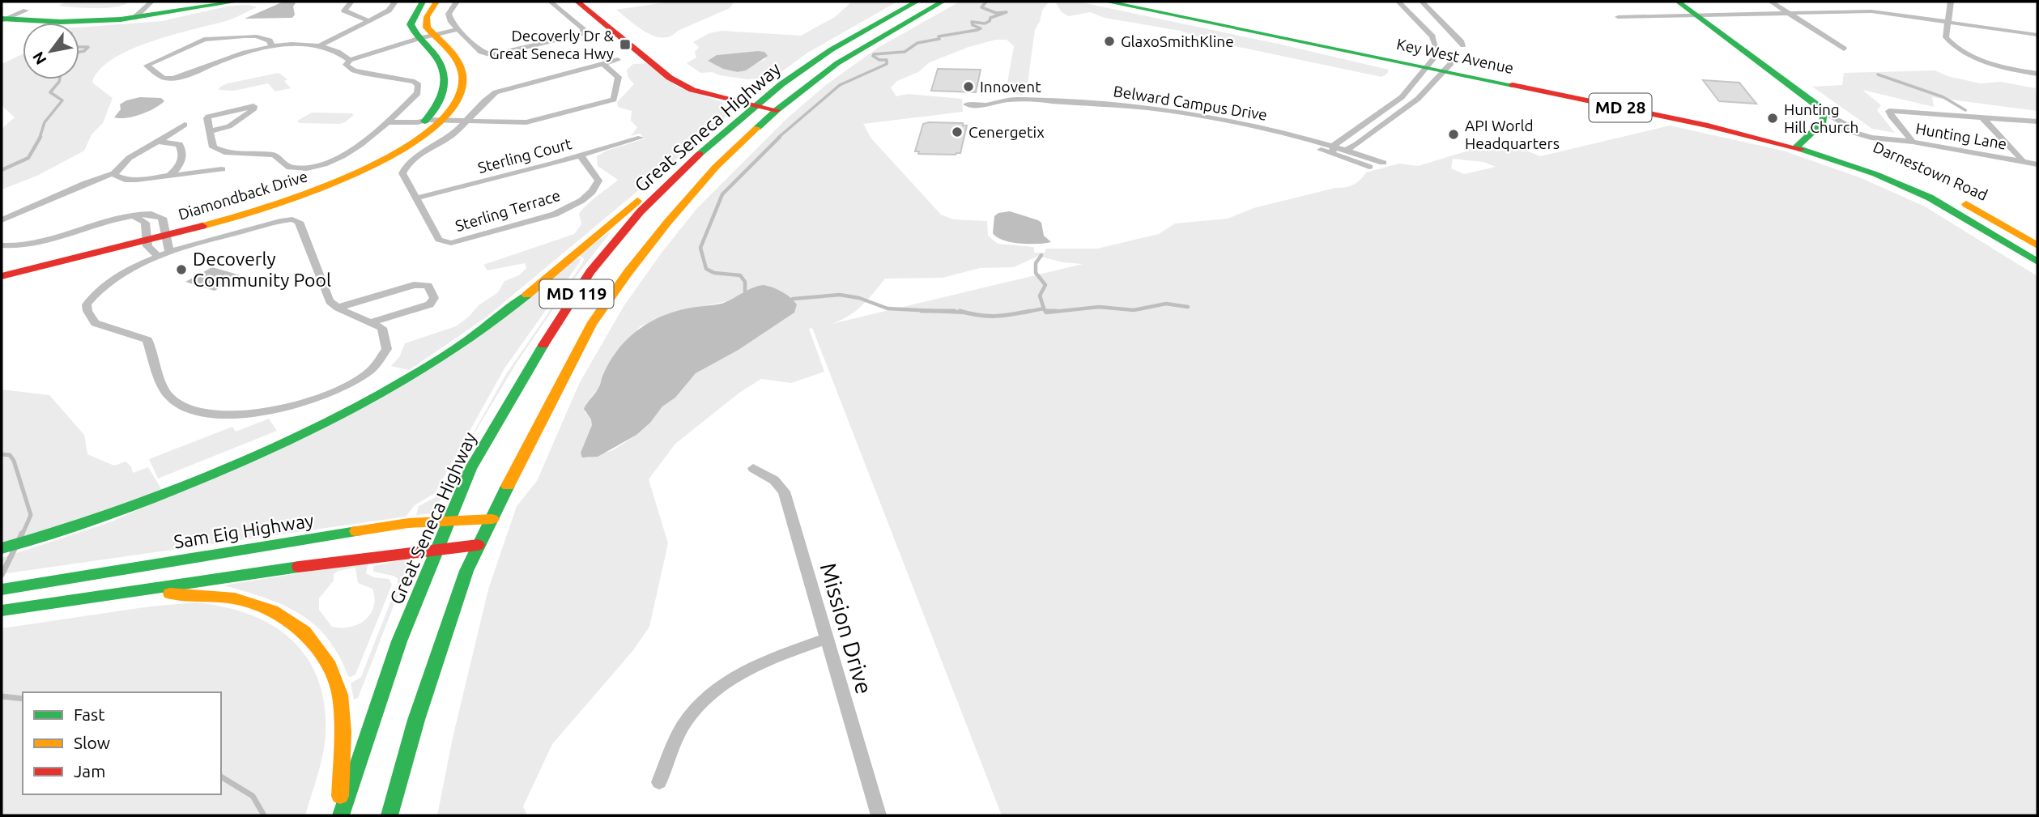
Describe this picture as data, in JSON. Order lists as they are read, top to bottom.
{
  "streets": {
    "main road": [
      "Key West Avenue",
      "MD 28",
      "Great Seneca Highway",
      "Darnestown Road",
      "Diamondback Drive",
      "MD 119",
      "Sam Eig Highway"
    ],
    "street": [
      "Belward Campus Drive",
      "Hunting Lane",
      "Sterling Court",
      "Sterling Terrace",
      "Mission Drive"
    ]
  },
  "crossings": [
    ["Key West Avenue", "Darnestown Road"],
    ["Great Seneca Highway", "Sam Eig Highway"],
    ["Sterling Court", "Sterling Terrace"]
  ],
  "places": {
    "other": [
      "GlaxoSmithKline",
      "Innovent",
      "Hunting Hill Church",
      "Cenergetix",
      "API World Headquarters",
      "Decoverly Community Pool"
    ],
    "transit": ["Decoverly Dr & Great Seneca Hwy"]
  },
  "legend": ["Fast", "Slow", "Jam"],
  "north": "bottom left"
}
